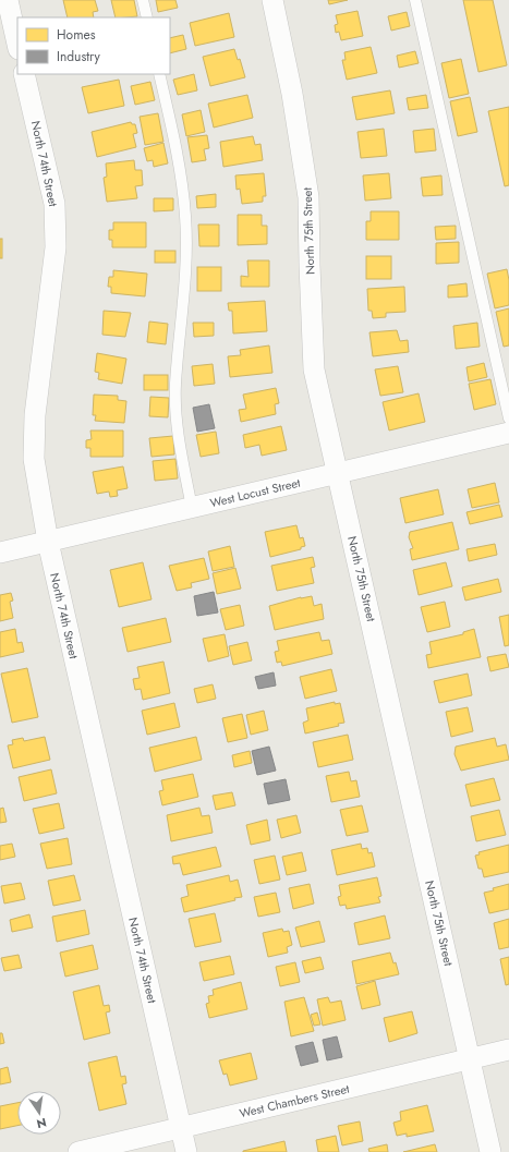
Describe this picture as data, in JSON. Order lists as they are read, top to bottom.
{
  "streets": {
    "street": [
      "North 74th Street",
      "North 75th Street",
      "West Locust Street",
      "West Chambers Street"
    ]
  },
  "crossings": [
    ["North 74th Street", "West Locust Street"],
    ["North 74th Street", "West Chambers Street"],
    ["North 75th Street", "West Locust Street"],
    ["North 75th Street", "West Chambers Street"]
  ],
  "legend": ["Homes", "Industry"],
  "north": "bottom"
}
